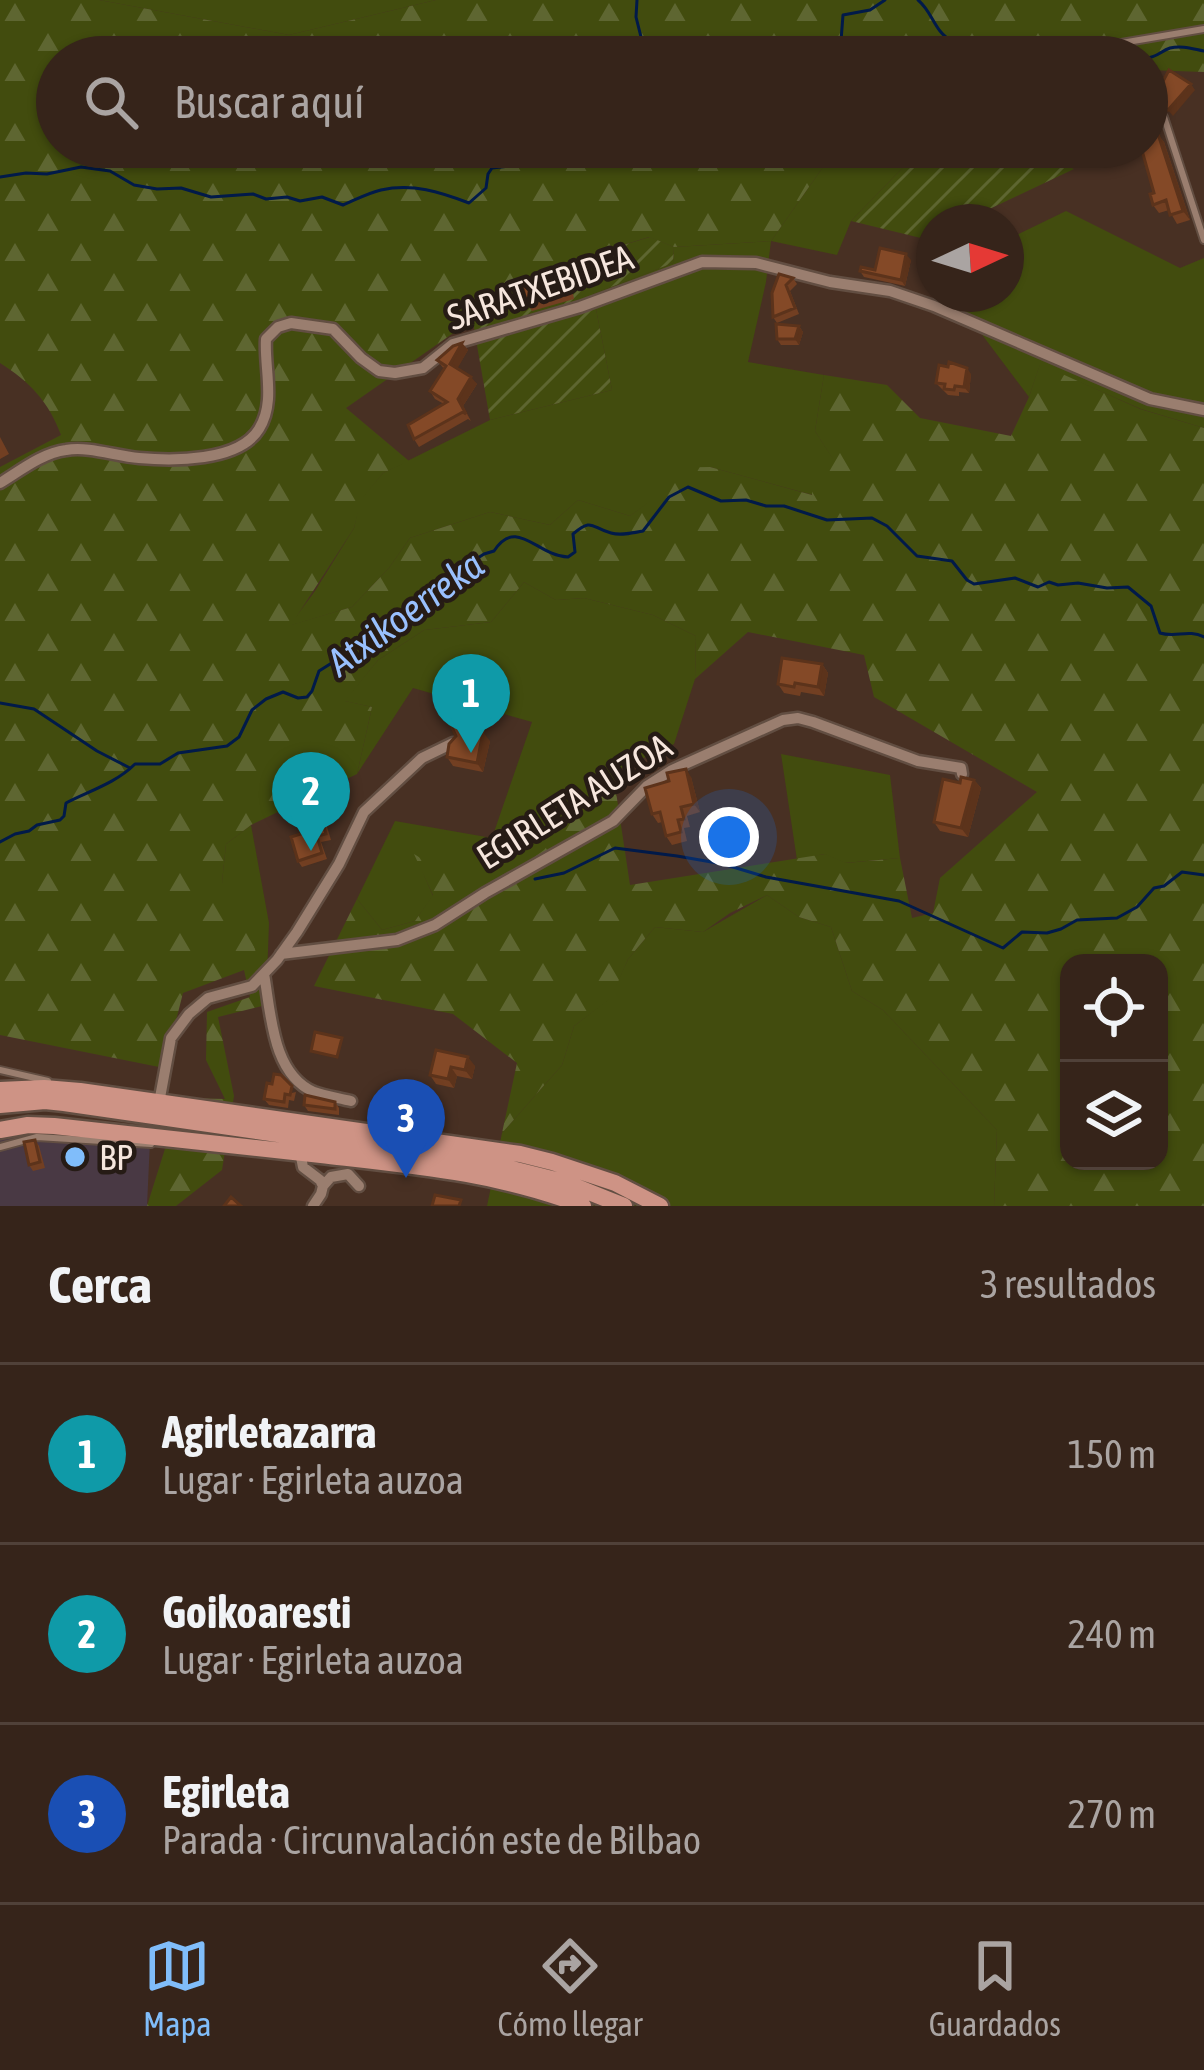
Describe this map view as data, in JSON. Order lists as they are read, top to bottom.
{
  "streets": {
    "street": ["SARATXEBIDEA", "EGIRLETA AUZOA"]
  },
  "water": ["Atxikoerreka"],
  "places": ["BP"],
  "north": "right",
  "page": {
    "search": "Buscar aquí",
    "pins": ["1", "2", "3"],
    "heading": ["Cerca", "3 resultados"],
    "list": [
      {
        "mark": "1",
        "name": "Agirletazarra",
        "note": "Lugar · Egirleta auzoa",
        "value": "150 m"
      },
      {
        "mark": "2",
        "name": "Goikoaresti",
        "note": "Lugar · Egirleta auzoa",
        "value": "240 m"
      },
      {
        "mark": "3",
        "name": "Egirleta",
        "note": "Parada · Circunvalación este de Bilbao",
        "value": "270 m"
      }
    ],
    "nav": ["Mapa", "Cómo llegar", "Guardados"]
  }
}
